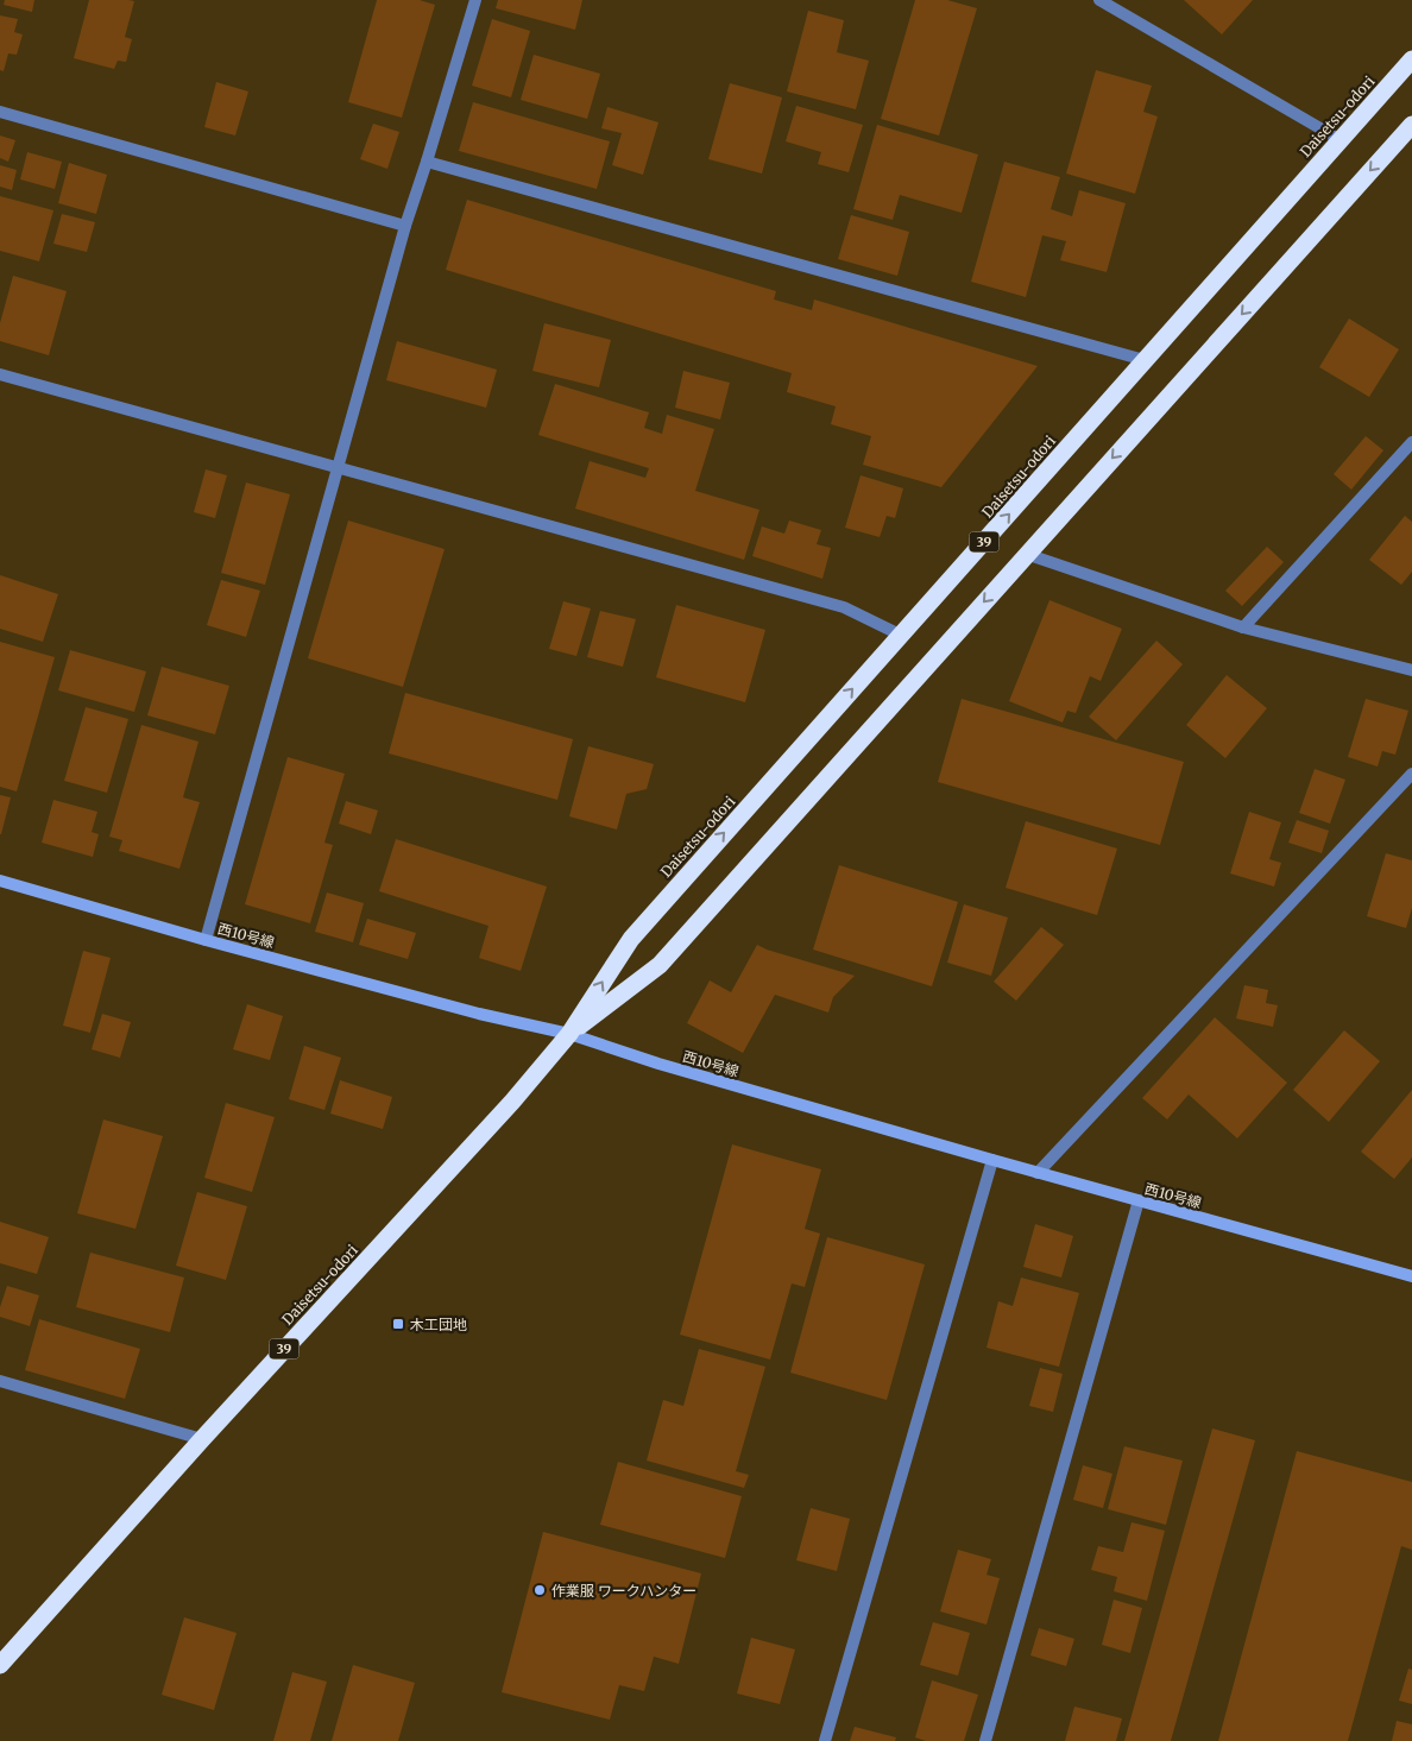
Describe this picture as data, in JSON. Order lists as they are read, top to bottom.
{
  "streets": {
    "highway": ["Daisetsu-odori", "39"],
    "street": ["西10号線"]
  },
  "crossings": [
    ["Daisetsu-odori", "西10号線"]
  ],
  "places": {
    "transit": ["木工団地"],
    "other": ["作業服 ワークハンター"]
  }
}
